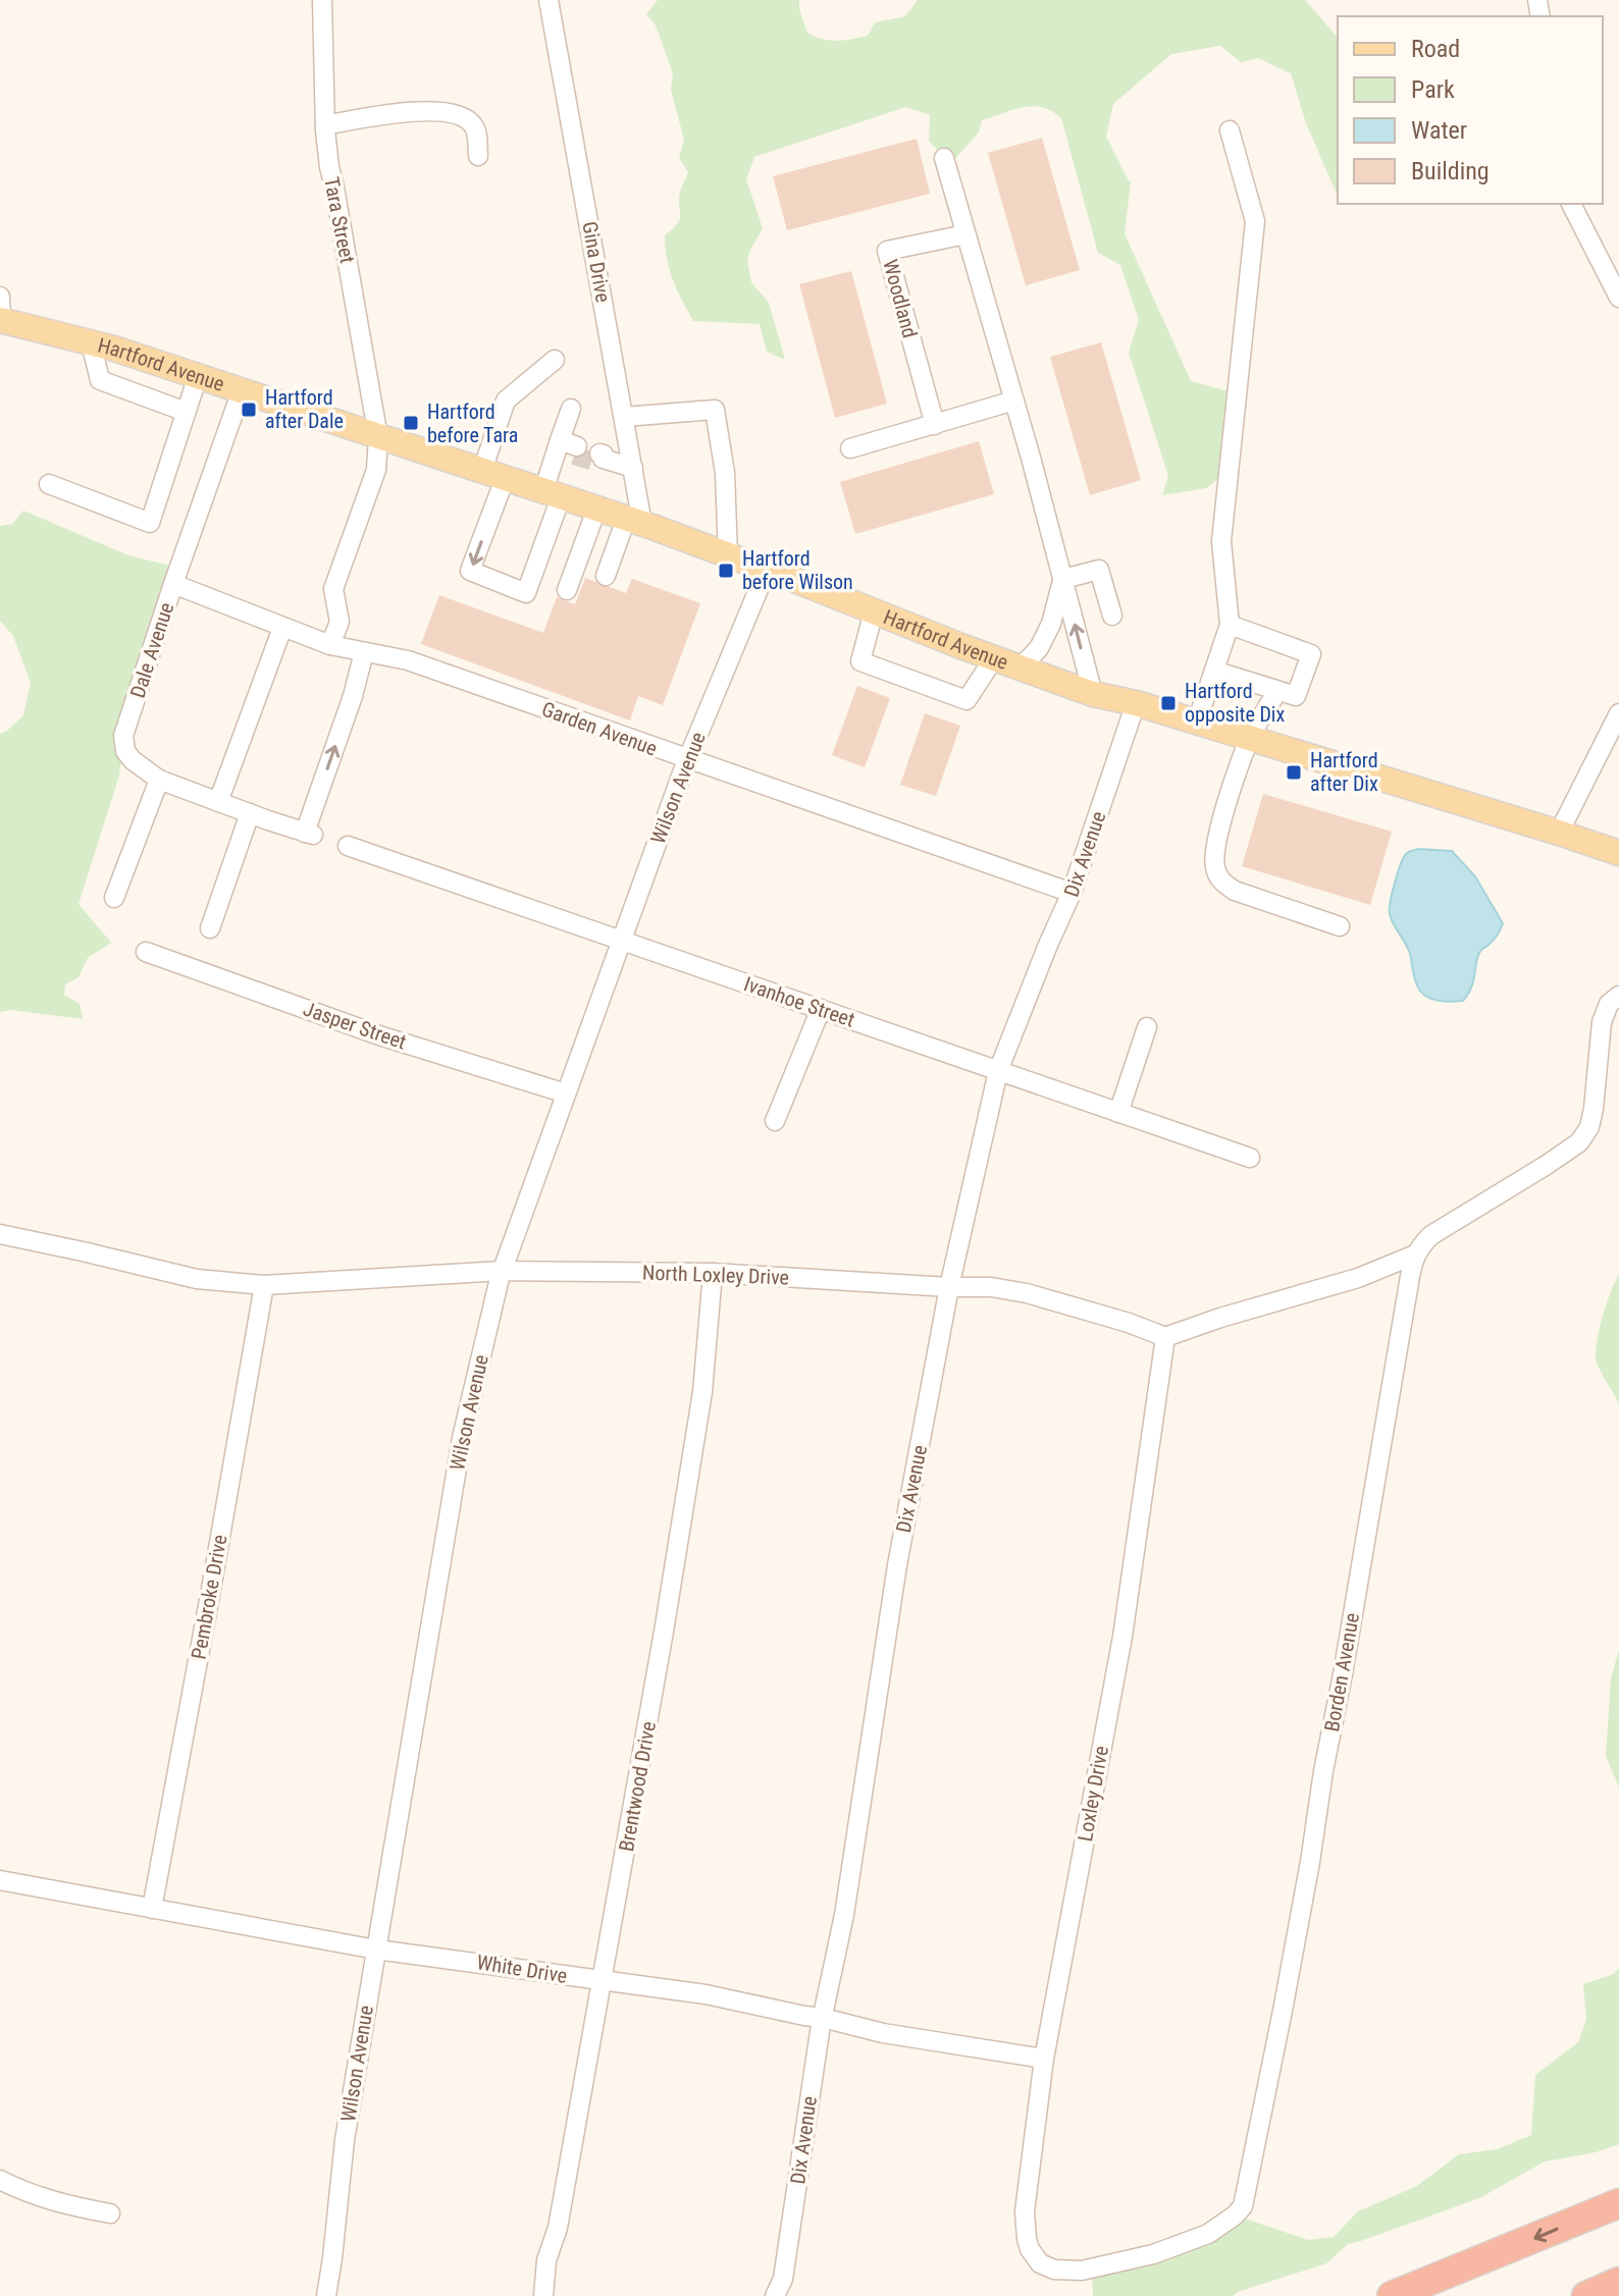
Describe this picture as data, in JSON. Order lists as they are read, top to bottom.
{
  "streets": {
    "main road": ["Hartford Avenue"],
    "street": [
      "Tara Street",
      "Gina Drive",
      "Woodland",
      "Dale Avenue",
      "Garden Avenue",
      "Wilson Avenue",
      "Dix Avenue",
      "Ivanhoe Street",
      "Jasper Street",
      "North Loxley Drive",
      "Pembroke Drive",
      "Borden Avenue",
      "Brentwood Drive",
      "Loxley Drive",
      "White Drive"
    ]
  },
  "crossings": [
    ["Tara Street", "Hartford Avenue"],
    ["Tara Street", "Garden Avenue"],
    ["Gina Drive", "Hartford Avenue"],
    ["Hartford Avenue", "Dale Avenue"],
    ["Hartford Avenue", "Wilson Avenue"],
    ["Hartford Avenue", "Dix Avenue"],
    ["Dale Avenue", "Garden Avenue"],
    ["Garden Avenue", "Wilson Avenue"],
    ["Garden Avenue", "Dix Avenue"],
    ["Wilson Avenue", "Ivanhoe Street"],
    ["Wilson Avenue", "Jasper Street"],
    ["Wilson Avenue", "North Loxley Drive"],
    ["Wilson Avenue", "White Drive"],
    ["Dix Avenue", "Ivanhoe Street"],
    ["Dix Avenue", "North Loxley Drive"],
    ["Dix Avenue", "White Drive"],
    ["North Loxley Drive", "Pembroke Drive"],
    ["North Loxley Drive", "Brentwood Drive"],
    ["North Loxley Drive", "Loxley Drive"],
    ["Pembroke Drive", "White Drive"],
    ["Borden Avenue", "Loxley Drive"],
    ["Brentwood Drive", "White Drive"],
    ["Loxley Drive", "White Drive"]
  ],
  "places": {
    "transit": [
      "Hartford after Dale",
      "Hartford before Tara",
      "Hartford before Wilson",
      "Hartford opposite Dix",
      "Hartford after Dix"
    ]
  },
  "legend": [
    "Road",
    "Park",
    "Water",
    "Building"
  ]
}
